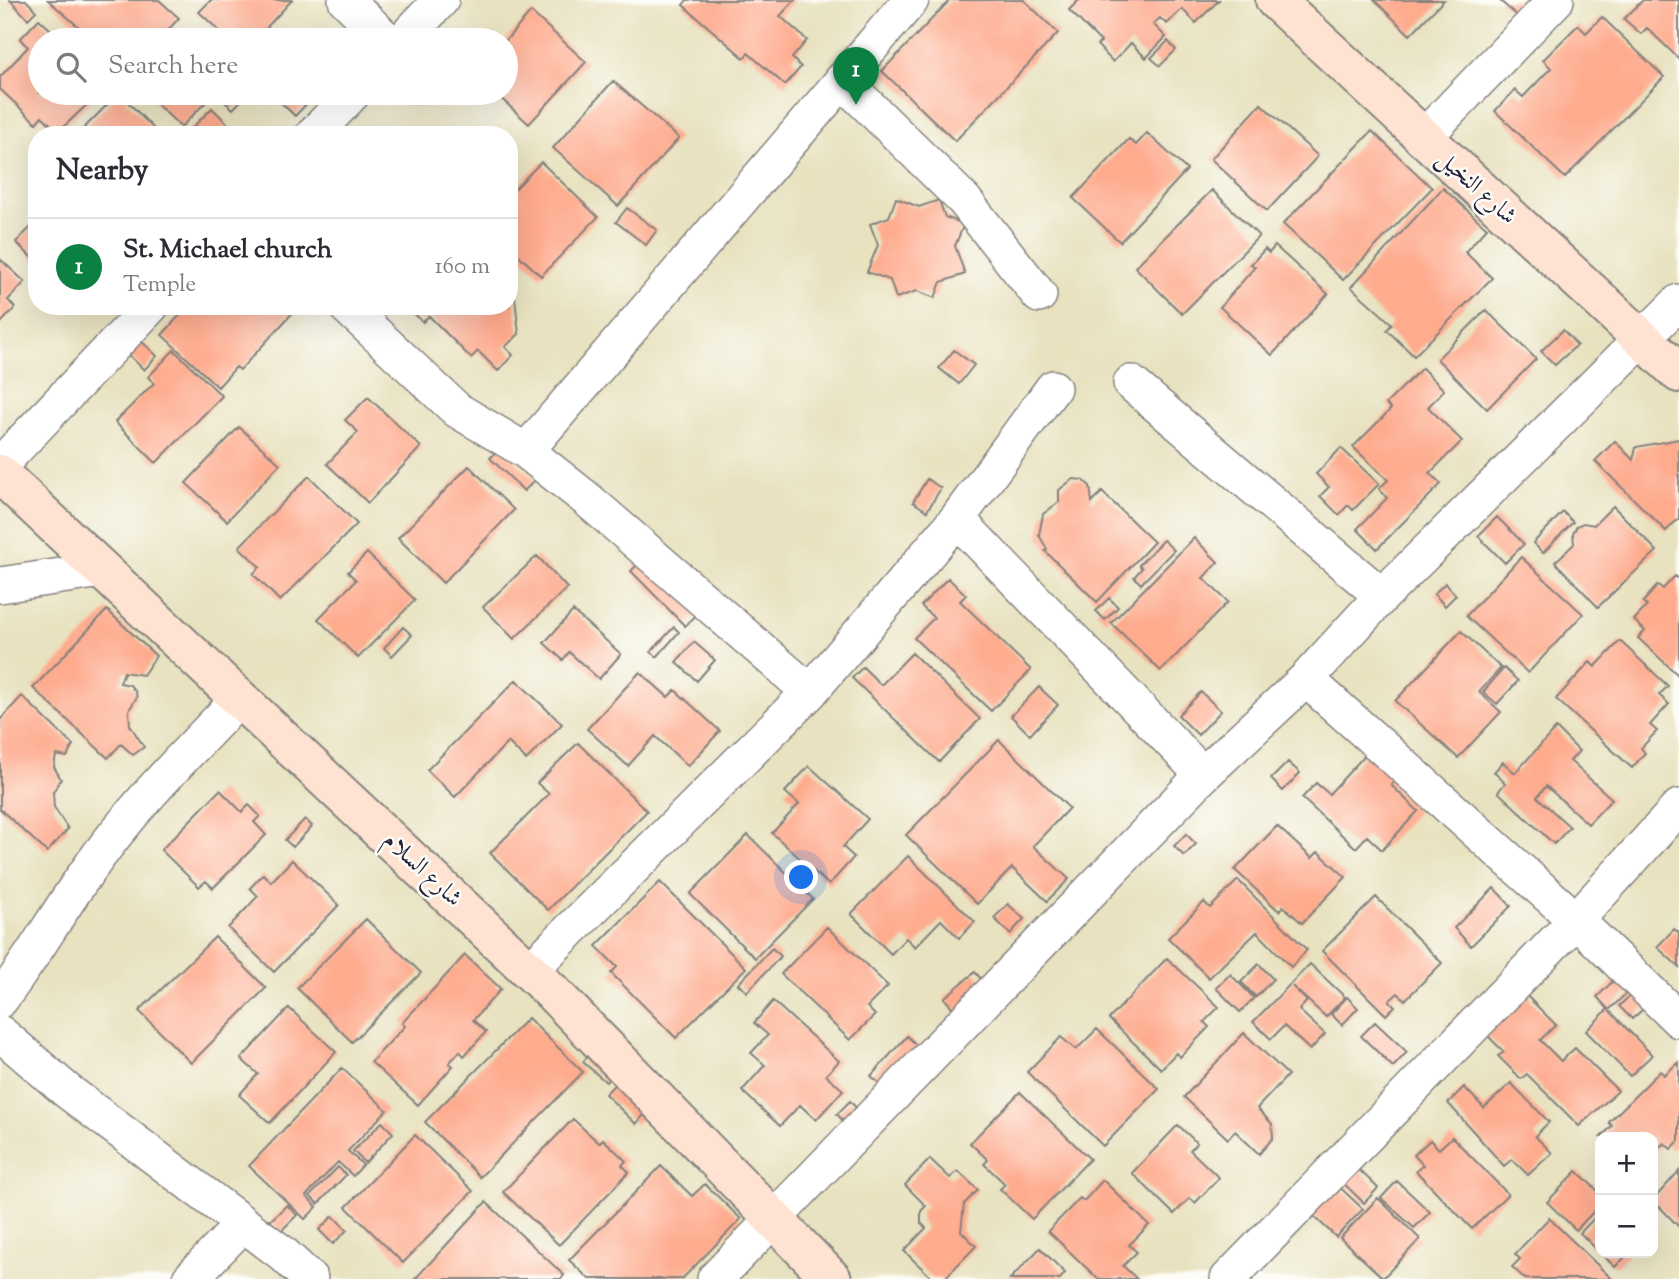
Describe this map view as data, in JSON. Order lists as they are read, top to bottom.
{
  "streets": {
    "street": ["شارع النخيل", "شارع السلام"]
  },
  "page": {
    "search": "Search here",
    "pins": "1",
    "heading": "Nearby",
    "list": [
      {
        "mark": "1",
        "name": "St. Michael church",
        "note": "Temple",
        "value": "160 m"
      }
    ],
    "map_buttons": ["+", "−"]
  }
}
